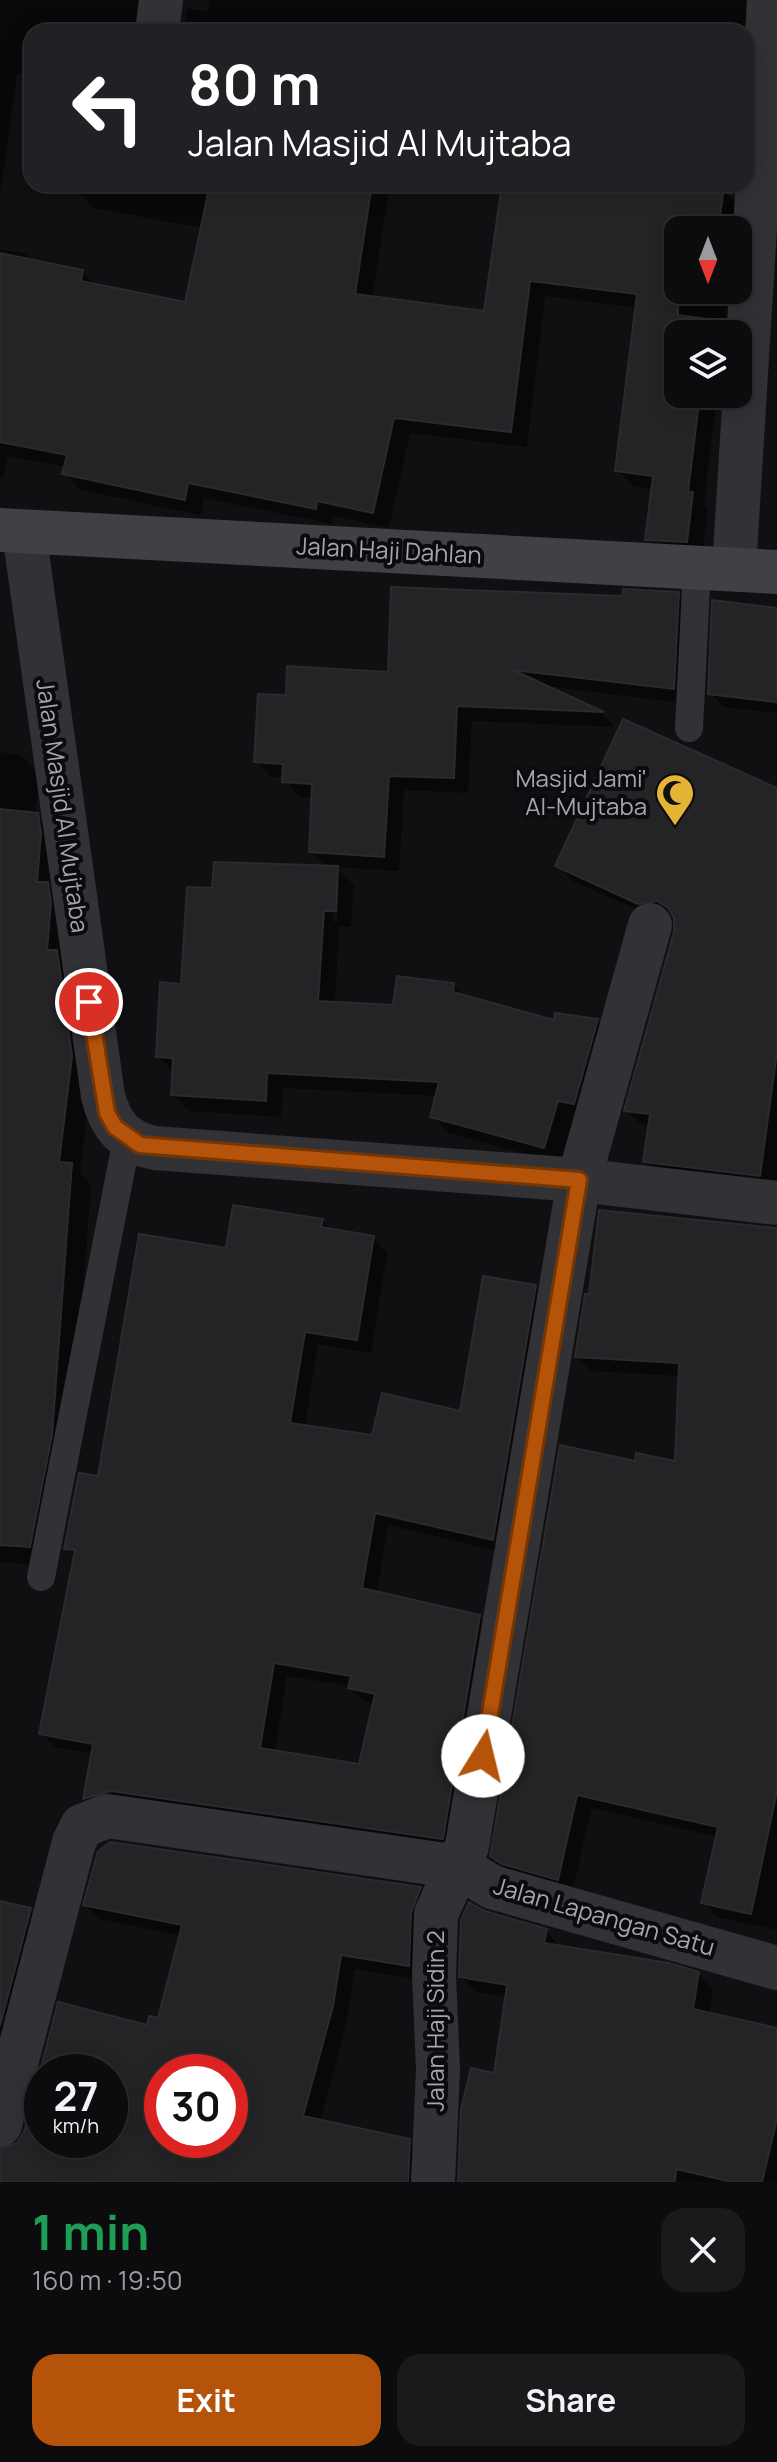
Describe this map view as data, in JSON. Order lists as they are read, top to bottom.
{
  "streets": {
    "street": [
      "Jalan Haji Dahlan",
      "Jalan Masjid Al Mujtaba",
      "Jalan Lapangan Satu",
      "Jalan Haji Sidin 2"
    ]
  },
  "crossings": [
    ["Jalan Haji Dahlan", "Jalan Masjid Al Mujtaba"],
    ["Jalan Lapangan Satu", "Jalan Haji Sidin 2"]
  ],
  "places": {
    "mosque": ["Masjid Jami' Al-Mujtaba"]
  },
  "north": "bottom",
  "page": {
    "turn": ["80 m", "Jalan Masjid Al Mujtaba"],
    "speed": "27 km/h",
    "limit": "30",
    "heading": ["1 min", "160 m · 19:50"],
    "buttons": ["Exit", "Share"]
  }
}
